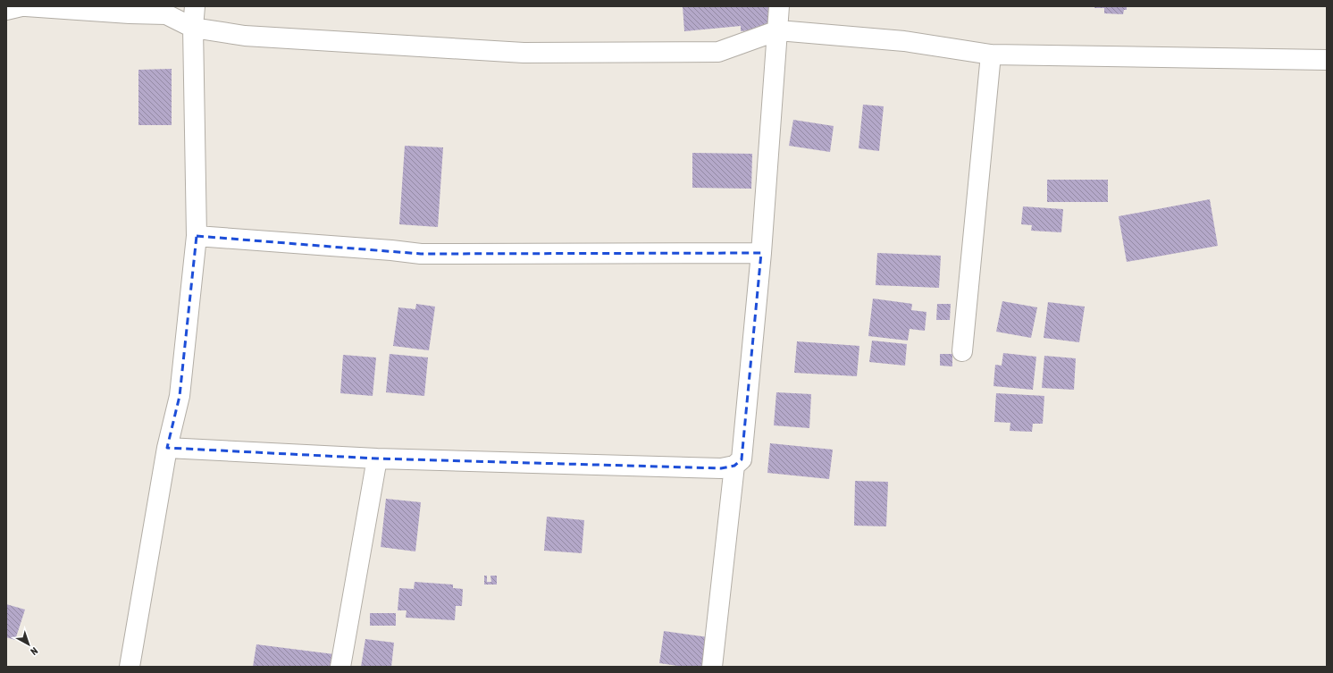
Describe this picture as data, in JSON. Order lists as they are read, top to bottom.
{
  "north": "bottom right"
}
